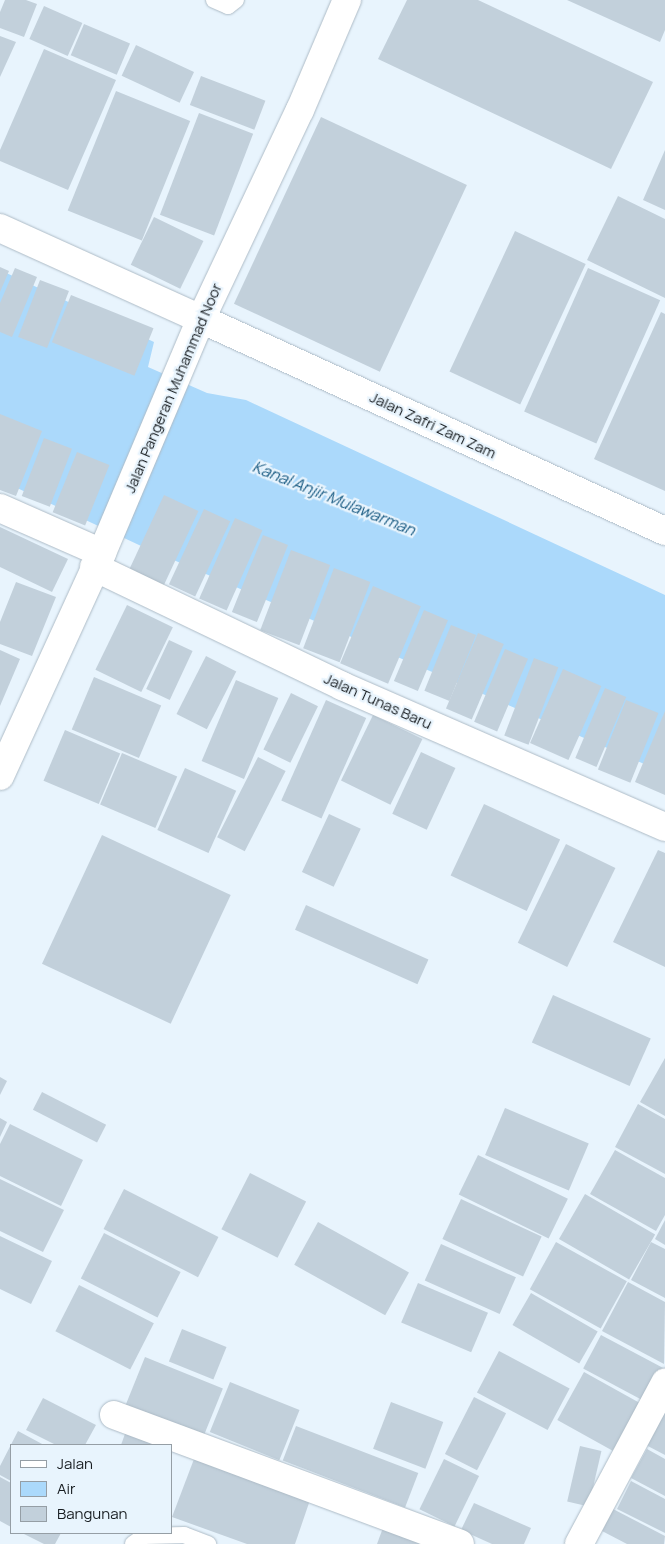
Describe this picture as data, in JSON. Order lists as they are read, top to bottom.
{
  "streets": {
    "street": ["Jalan Pangeran Muhammad Noor", "Jalan Zafri Zam Zam", "Jalan Tunas Baru"]
  },
  "crossings": [
    ["Jalan Pangeran Muhammad Noor", "Jalan Zafri Zam Zam"],
    ["Jalan Pangeran Muhammad Noor", "Jalan Tunas Baru"]
  ],
  "water": ["Kanal Anjir Mulawarman"],
  "legend": ["Jalan", "Air", "Bangunan"]
}
